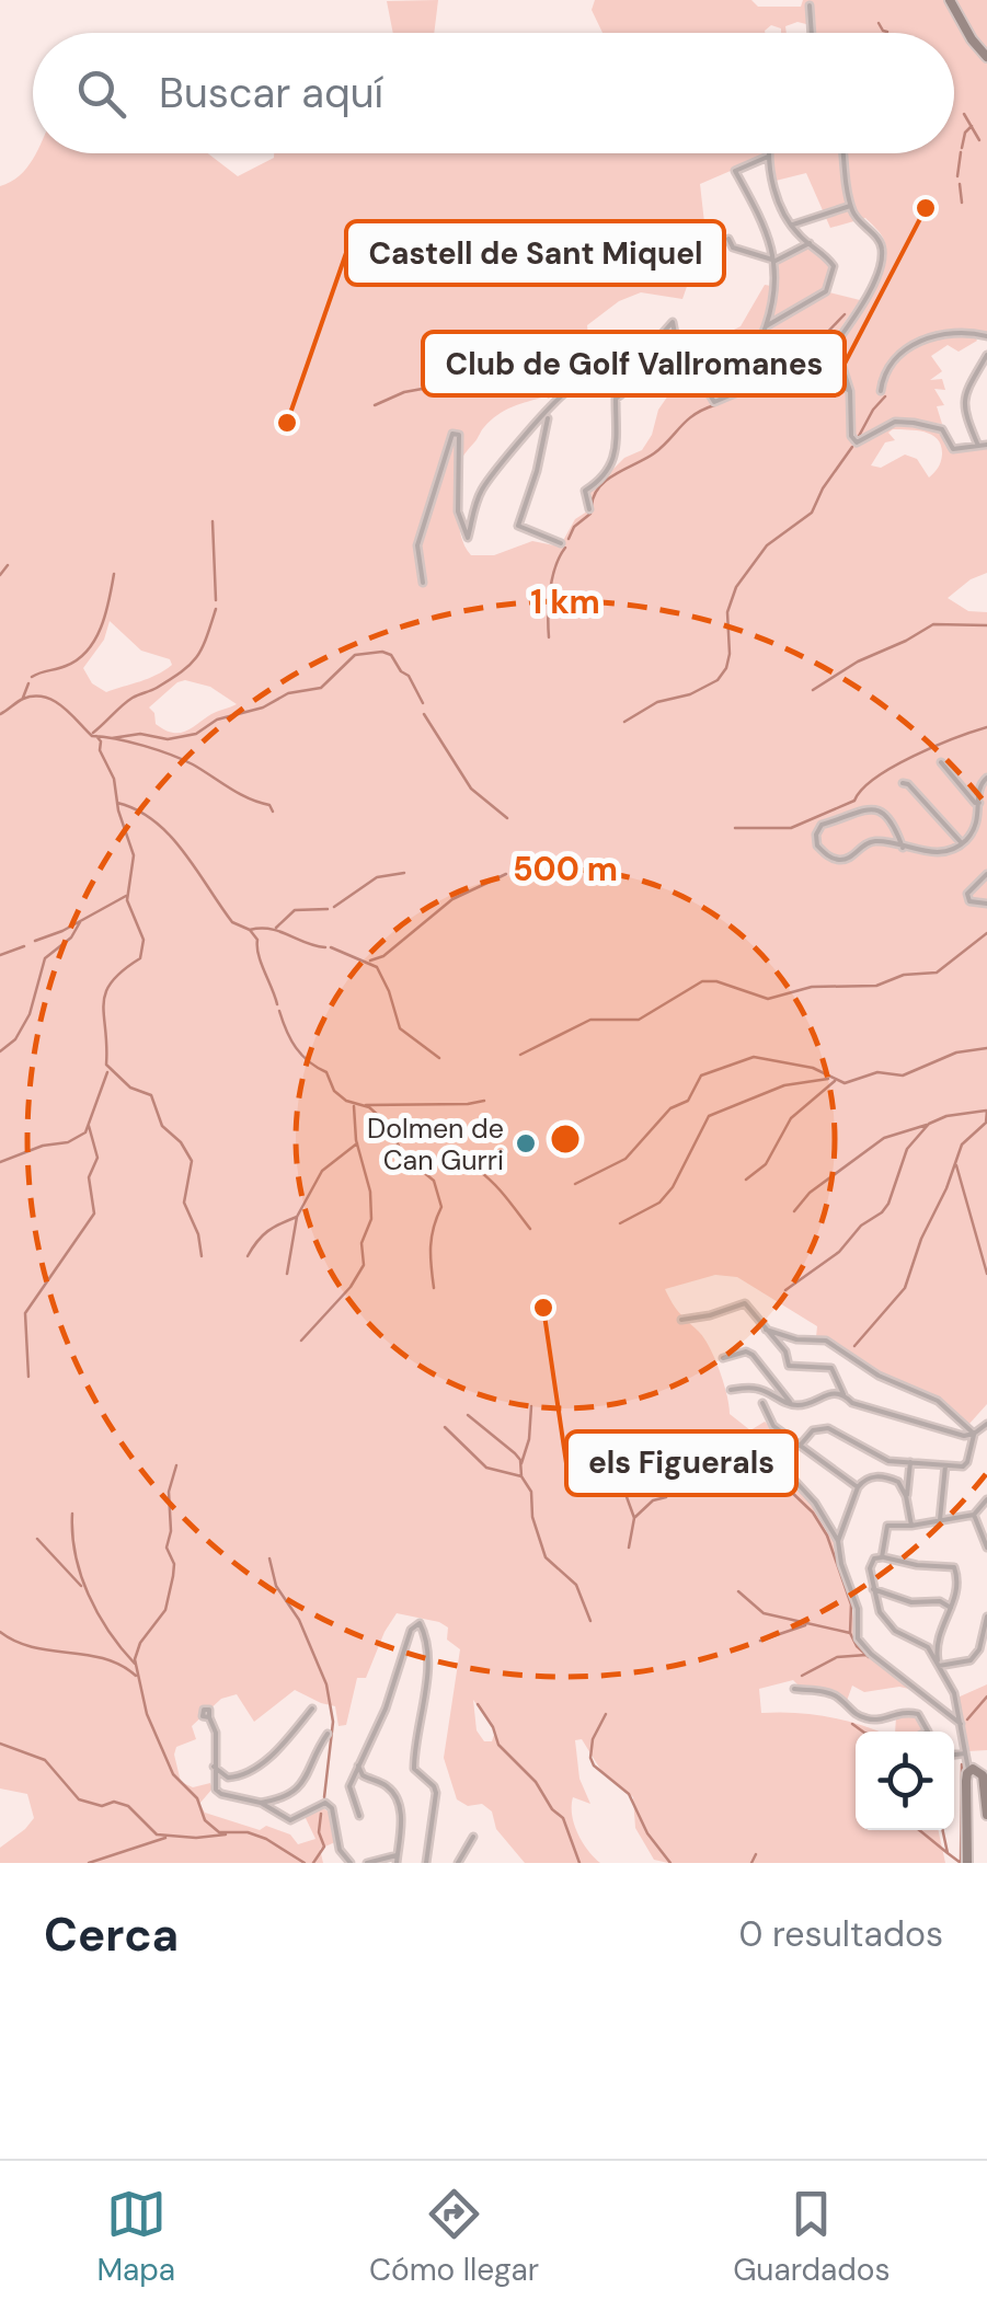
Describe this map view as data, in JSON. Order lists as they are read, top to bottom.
{
  "places": [
    "Club de Golf Vallromanes",
    "Castell de Sant Miquel",
    "Dolmen de Can Gurri",
    "els Figuerals"
  ],
  "page": {
    "search": "Buscar aquí",
    "heading": ["Cerca", "0 resultados"],
    "nav": ["Mapa", "Cómo llegar", "Guardados"]
  },
  "rings": ["1 km", "500 m"]
}
